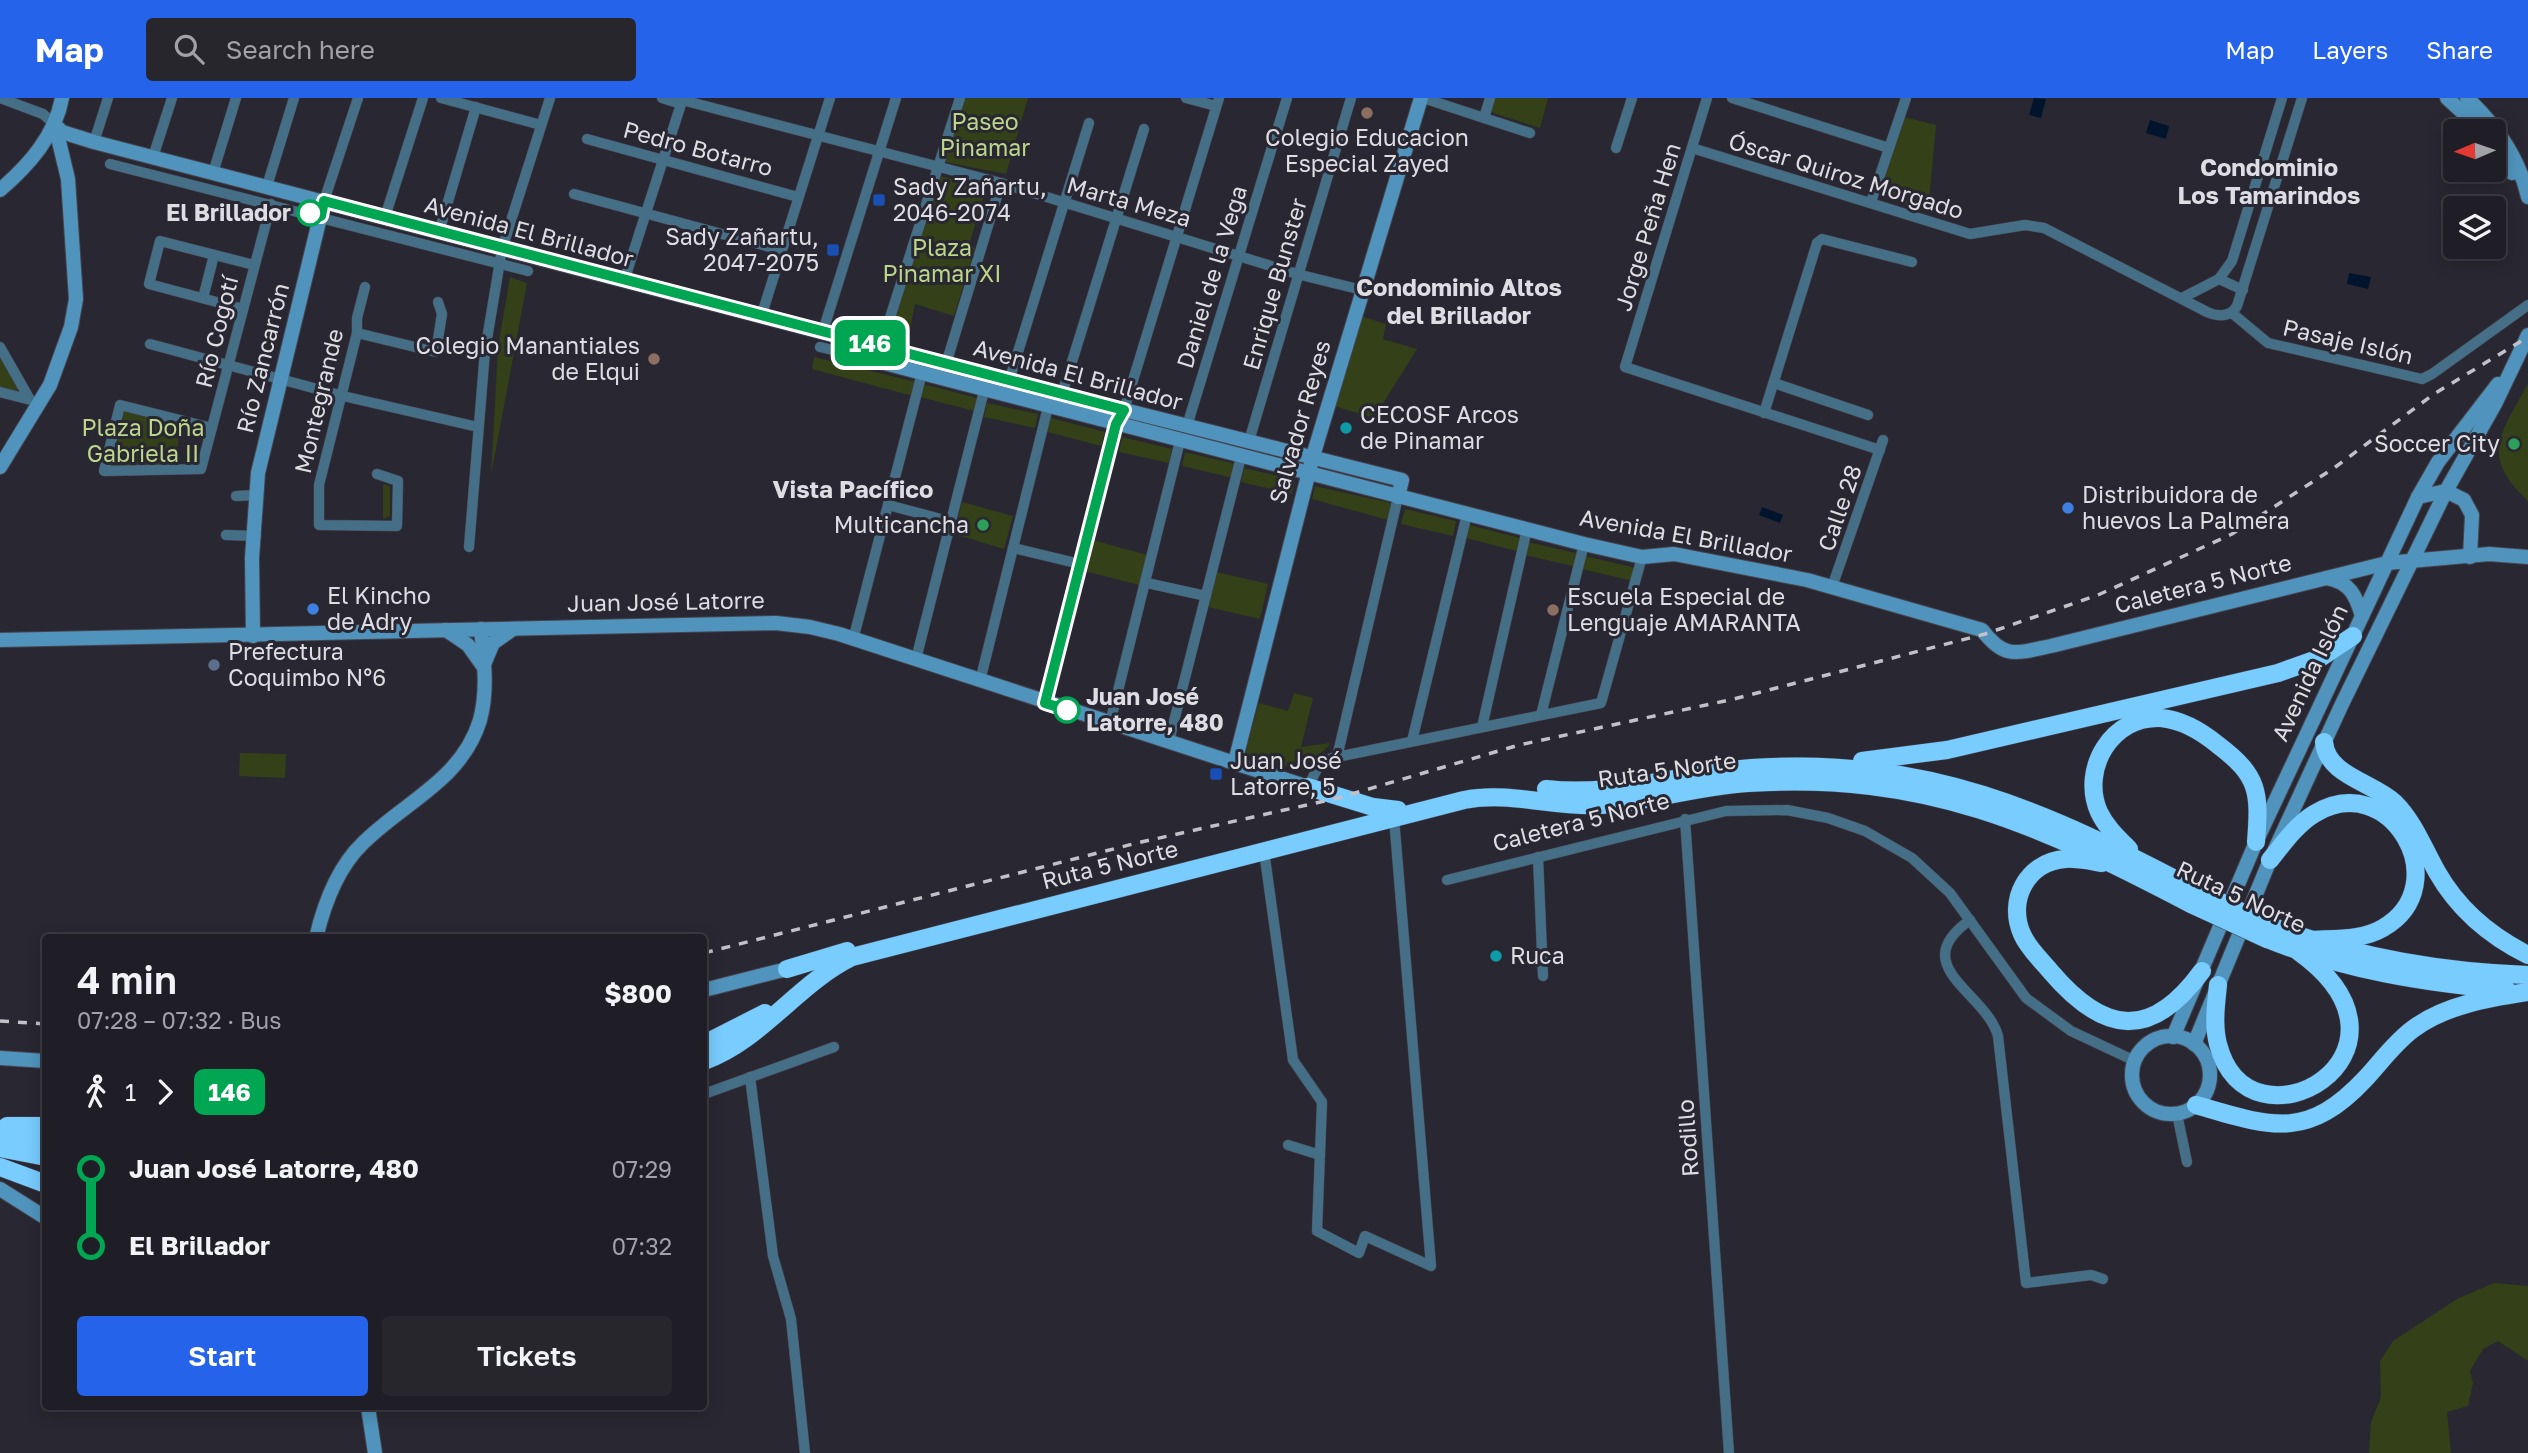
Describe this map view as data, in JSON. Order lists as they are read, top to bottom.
{
  "streets": {
    "highway": ["Ruta 5 Norte"],
    "street": [
      "Pedro Botarro",
      "Óscar Quiroz Morgado",
      "Marta Meza",
      "Jorge Peña Hen",
      "Avenida El Brillador",
      "Daniel de la Vega",
      "Enrique Bunster",
      "Río Cogotí",
      "Pasaje Islón",
      "Río Zancarrón",
      "Montegrande",
      "Salvador Reyes",
      "Calle 28",
      "Caletera 5 Norte",
      "Juan José Latorre",
      "Avenida Islón",
      "Rodillo"
    ]
  },
  "crossings": [
    ["Óscar Quiroz Morgado", "Jorge Peña Hen"],
    ["Óscar Quiroz Morgado", "Pasaje Islón"],
    ["Marta Meza", "Daniel de la Vega"],
    ["Marta Meza", "Enrique Bunster"],
    ["Marta Meza", "Salvador Reyes"],
    ["Jorge Peña Hen", "Calle 28"],
    ["Avenida El Brillador", "Daniel de la Vega"],
    ["Avenida El Brillador", "Enrique Bunster"],
    ["Avenida El Brillador", "Río Cogotí"],
    ["Avenida El Brillador", "Río Zancarrón"],
    ["Avenida El Brillador", "Salvador Reyes"],
    ["Avenida El Brillador", "Calle 28"],
    ["Avenida El Brillador", "Caletera 5 Norte"],
    ["Río Zancarrón", "Juan José Latorre"],
    ["Salvador Reyes", "Juan José Latorre"],
    ["Caletera 5 Norte", "Avenida Islón"],
    ["Caletera 5 Norte", "Rodillo"]
  ],
  "districts": ["Condominio Los Tamarindos", "Condominio Altos del Brillador", "Vista Pacífico"],
  "parks": ["Paseo Pinamar", "Plaza Pinamar XI", "Plaza Doña Gabriela II"],
  "places": {
    "other": [
      "Colegio Educacion Especial Zayed",
      "El Brillador",
      "Colegio Manantiales de Elqui",
      "CECOSF Arcos de Pinamar",
      "Soccer City",
      "Distribuidora de huevos La Palmera",
      "Multicancha",
      "El Kincho de Adry",
      "Escuela Especial de Lenguaje AMARANTA",
      "Prefectura Coquimbo N°6",
      "Juan José Latorre, 480",
      "Ruca"
    ],
    "transit": ["Sady Zañartu, 2046-2074", "Sady Zañartu, 2047-2075", "Juan José Latorre, 5"]
  },
  "lines": ["bus line 146"],
  "north": "left",
  "page": {
    "header": "Map",
    "search": "Search here",
    "nav": ["Map", "Layers", "Share"],
    "on_map": "146",
    "heading": ["4 min", "07:28 – 07:32 · Bus", "$800"],
    "legs": ["1", "146"],
    "list": [
      {
        "name": "Juan José Latorre, 480",
        "value": "07:29"
      },
      {
        "name": "El Brillador",
        "value": "07:32"
      }
    ],
    "buttons": ["Start", "Tickets"]
  }
}
